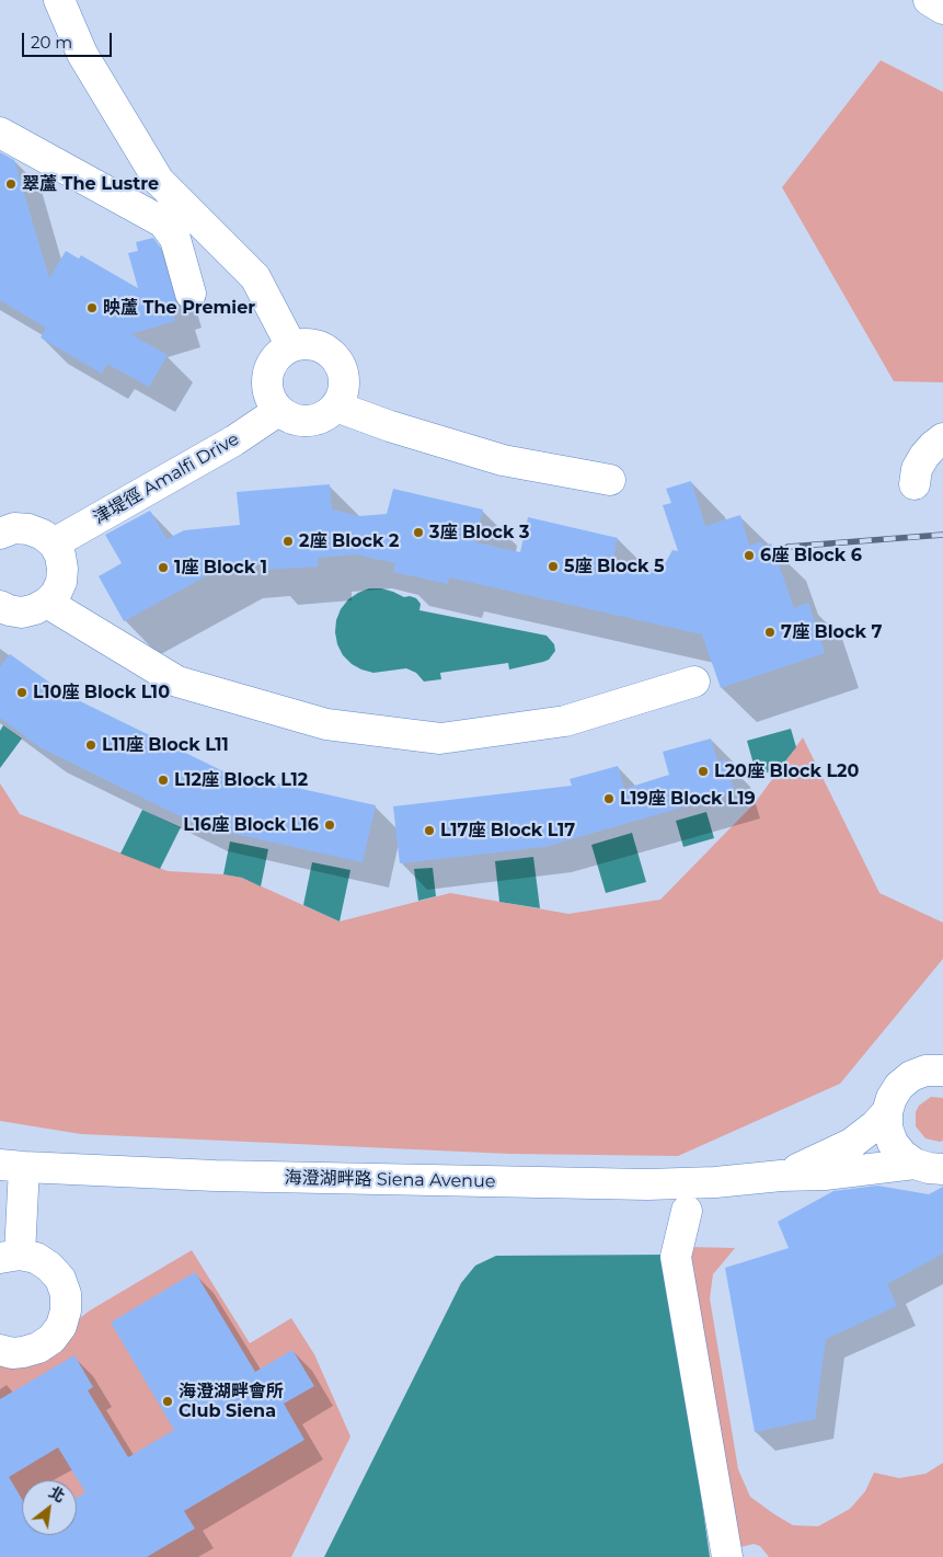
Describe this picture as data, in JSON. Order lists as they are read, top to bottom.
{
  "streets": {
    "street": ["津堤徑 Amalfi Drive", "海澄湖畔路 Siena Avenue"]
  },
  "places": [
    "翠蘆 The Lustre",
    "映蘆 The Premier",
    "3座 Block 3",
    "2座 Block 2",
    "6座 Block 6",
    "5座 Block 5",
    "1座 Block 1",
    "7座 Block 7",
    "L10座 Block L10",
    "L11座 Block L11",
    "L20座 Block L20",
    "L12座 Block L12",
    "L19座 Block L19",
    "L16座 Block L16",
    "L17座 Block L17",
    "海澄湖畔會所 Club Siena"
  ],
  "scale_bar": "20 m",
  "north": "top right"
}
